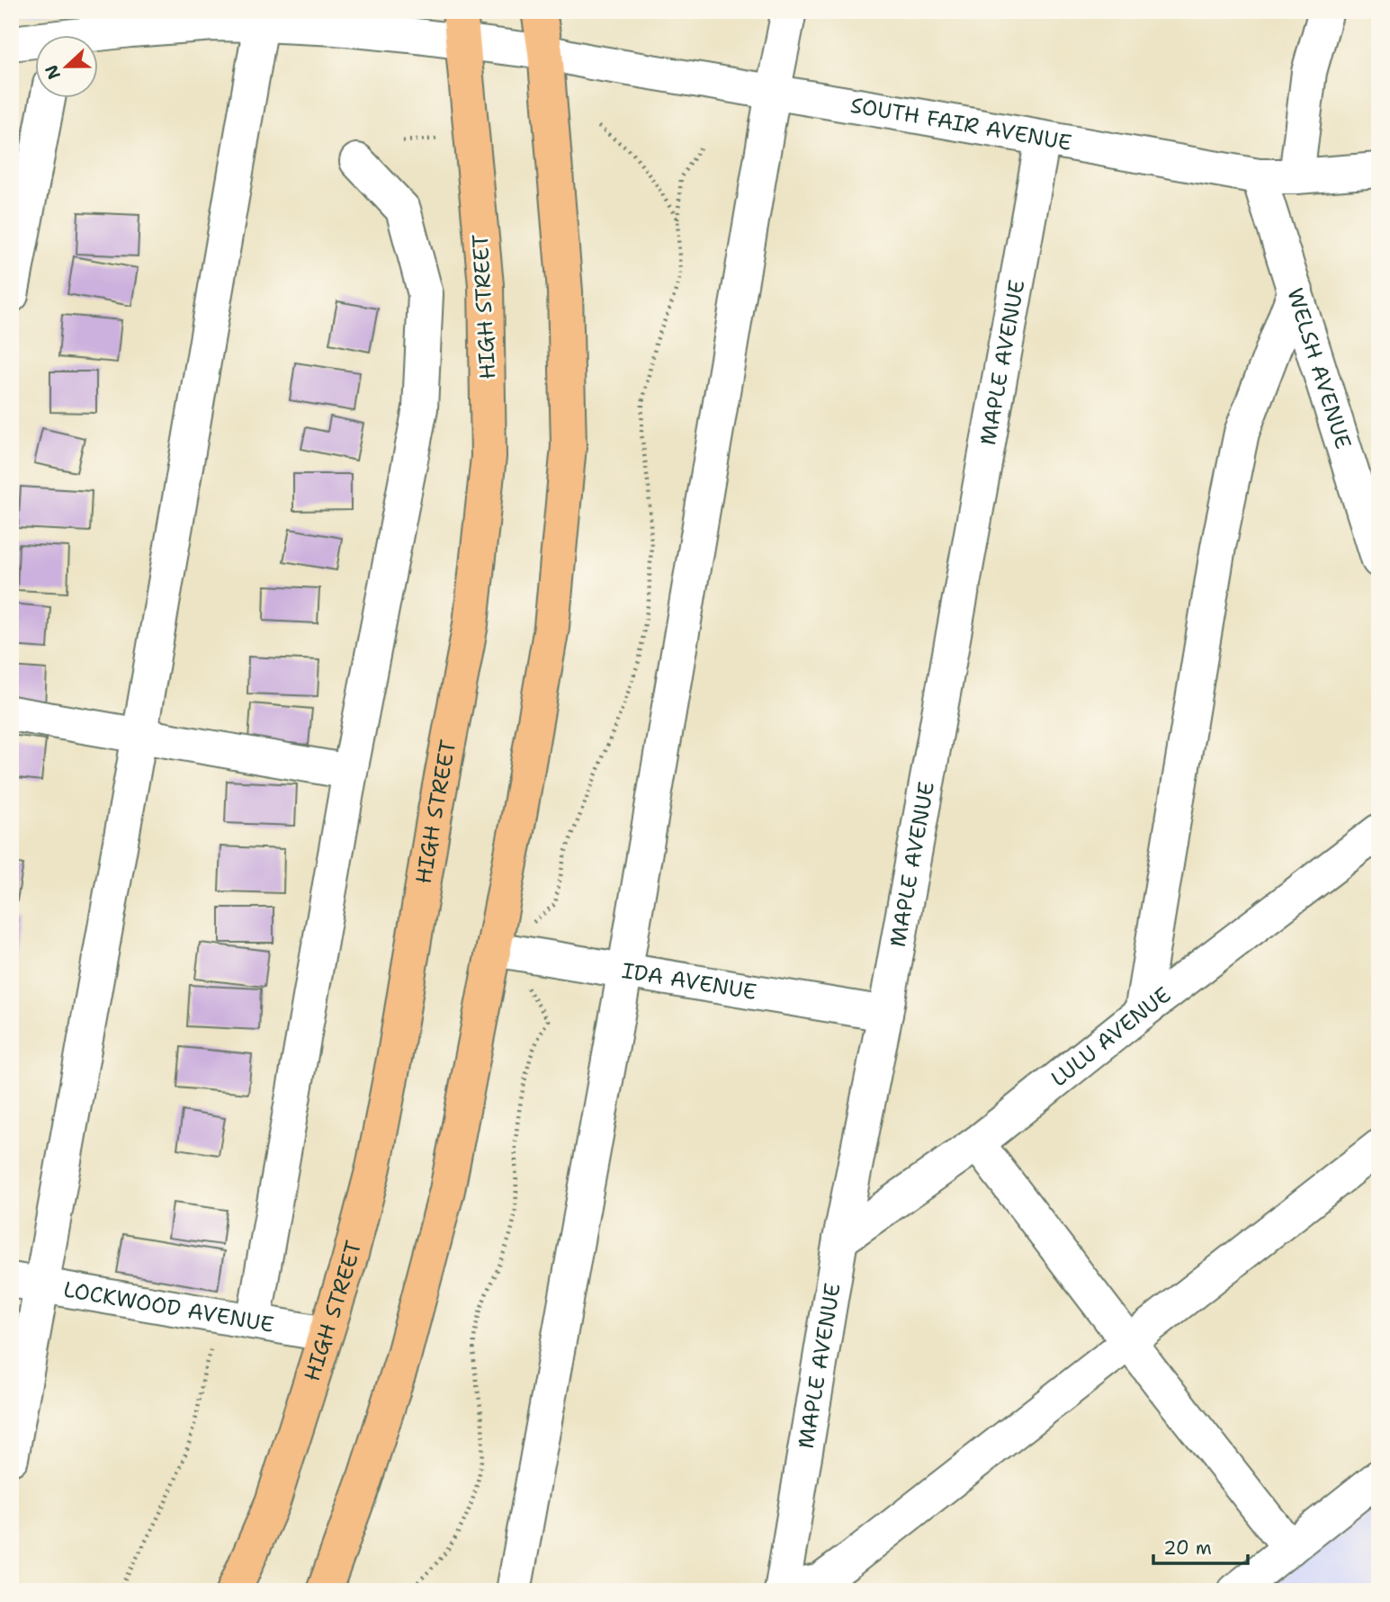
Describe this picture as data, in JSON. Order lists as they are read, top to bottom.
{
  "streets": {
    "highway": ["HIGH STREET"],
    "street": [
      "SOUTH FAIR AVENUE",
      "MAPLE AVENUE",
      "WELSH AVENUE",
      "IDA AVENUE",
      "LULU AVENUE",
      "LOCKWOOD AVENUE"
    ]
  },
  "crossings": [
    ["SOUTH FAIR AVENUE", "HIGH STREET"],
    ["SOUTH FAIR AVENUE", "MAPLE AVENUE"],
    ["SOUTH FAIR AVENUE", "WELSH AVENUE"],
    ["HIGH STREET", "LOCKWOOD AVENUE"],
    ["MAPLE AVENUE", "IDA AVENUE"],
    ["MAPLE AVENUE", "LULU AVENUE"]
  ],
  "scale_bar": "20 m",
  "north": "left"
}
